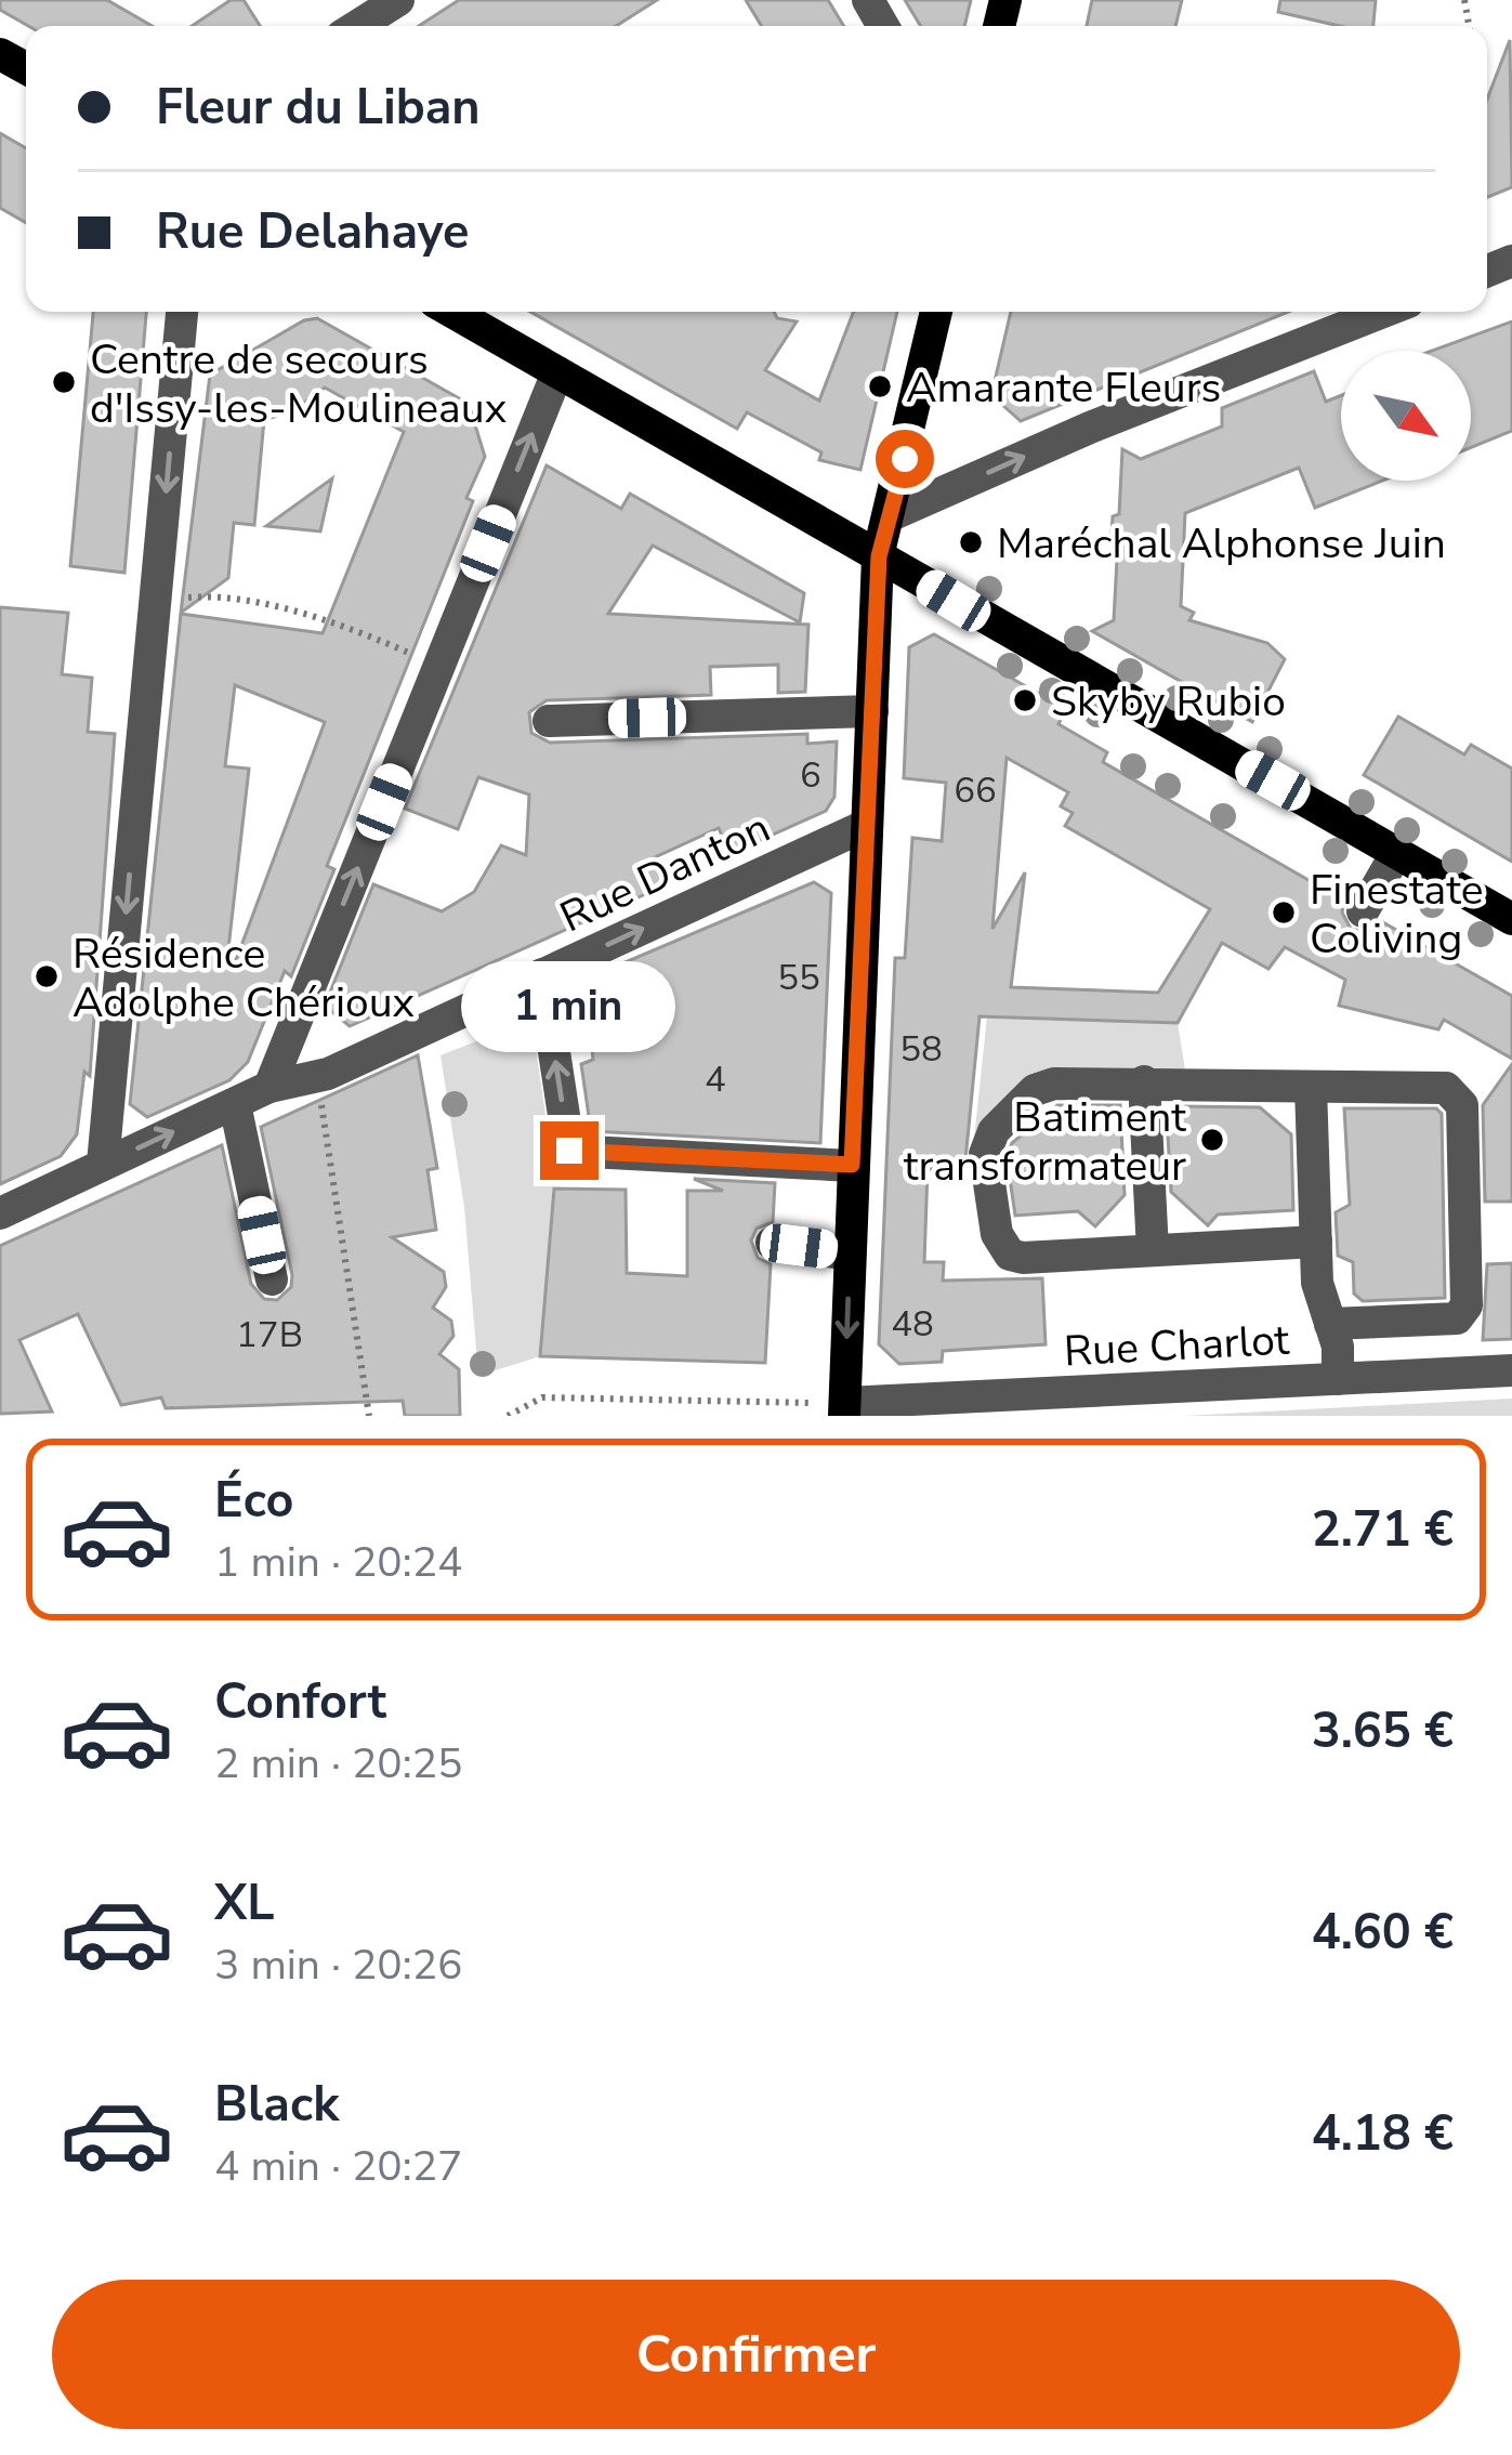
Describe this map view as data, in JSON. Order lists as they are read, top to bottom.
{
  "streets": {
    "street": ["Rue Danton", "Rue Charlot"]
  },
  "places": [
    "Centre de secours d'Issy-les-Moulineaux",
    "Amarante Fleurs",
    "Maréchal Alphonse Juin",
    "Skyby Rubio",
    "Finestate Coliving",
    "Résidence Adolphe Chérioux",
    "Batiment transformateur"
  ],
  "house_numbers": [
    "6",
    "66",
    "55",
    "58",
    "4",
    "48",
    "17B"
  ],
  "north": "bottom right",
  "page": {
    "banner": ["Fleur du Liban", "Rue Delahaye"],
    "bubble": "1 min",
    "list": [
      {
        "name": "Éco",
        "note": "1 min · 20:24",
        "value": "2.71 €"
      },
      {
        "name": "Confort",
        "note": "2 min · 20:25",
        "value": "3.65 €"
      },
      {
        "name": "XL",
        "note": "3 min · 20:26",
        "value": "4.60 €"
      },
      {
        "name": "Black",
        "note": "4 min · 20:27",
        "value": "4.18 €"
      }
    ],
    "buttons": "Confirmer"
  }
}
